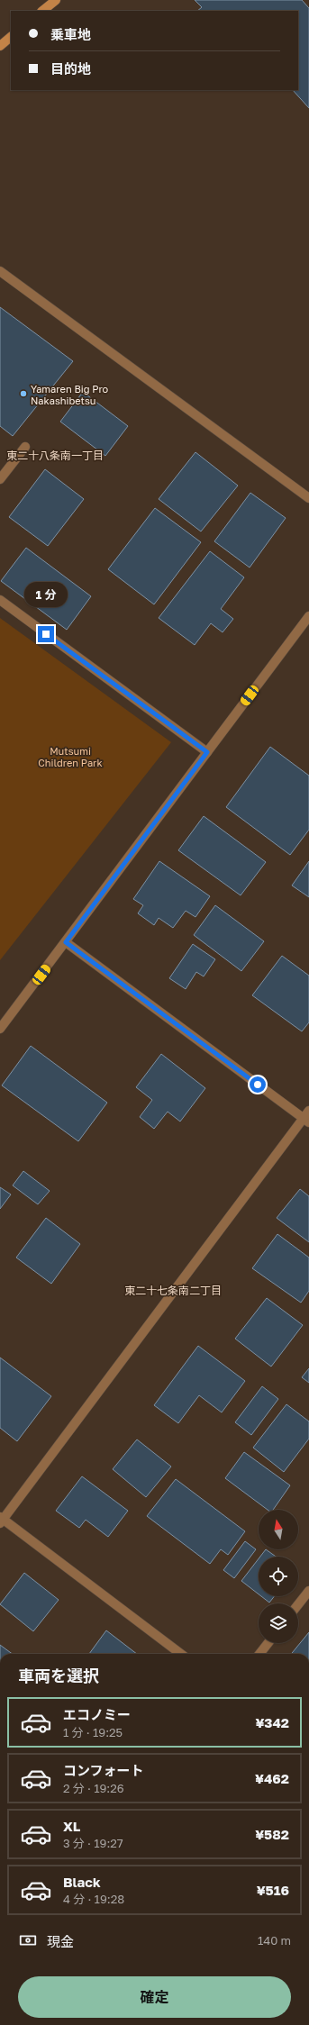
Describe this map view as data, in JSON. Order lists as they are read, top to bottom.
{
  "districts": ["東二十八条南一丁目", "東二十七条南二丁目"],
  "parks": ["Mutsumi Children Park"],
  "places": ["Yamaren Big Pro Nakashibetsu"],
  "north": "top",
  "page": {
    "banner": ["乗車地", "目的地"],
    "bubble": "1 分",
    "heading": "車両を選択",
    "list": [
      {
        "name": "エコノミー",
        "note": "1 分 · 19:25",
        "value": "¥342"
      },
      {
        "name": "コンフォート",
        "note": "2 分 · 19:26",
        "value": "¥462"
      },
      {
        "name": "XL",
        "note": "3 分 · 19:27",
        "value": "¥582"
      },
      {
        "name": "Black",
        "note": "4 分 · 19:28",
        "value": "¥516"
      }
    ],
    "pay": ["現金", "140 m"],
    "buttons": "確定"
  }
}
